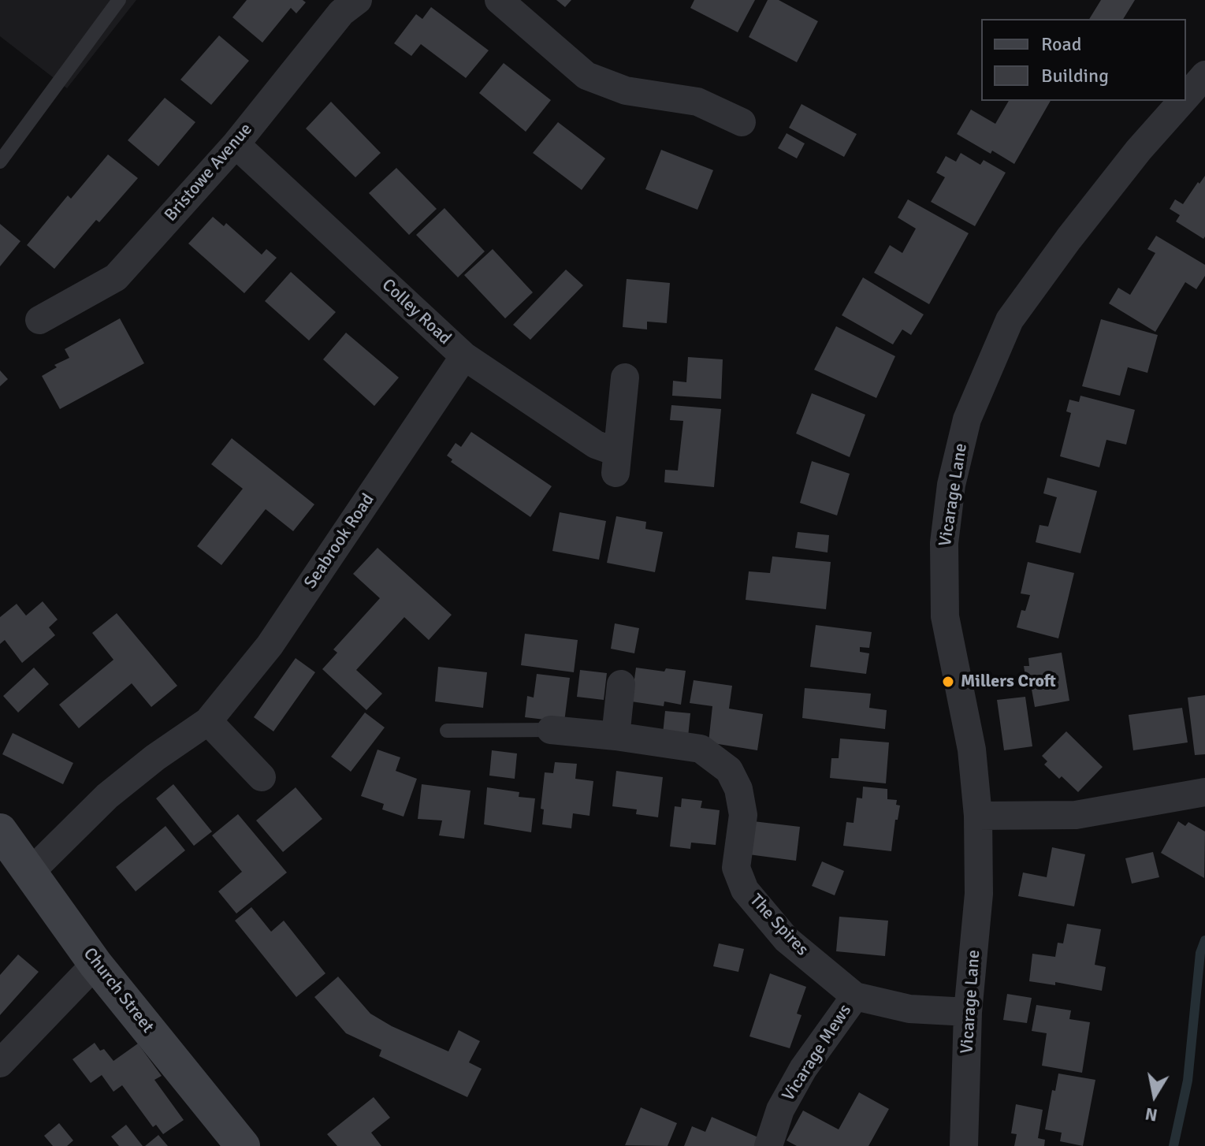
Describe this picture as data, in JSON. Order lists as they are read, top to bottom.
{
  "streets": {
    "street": [
      "Bristowe Avenue",
      "Colley Road",
      "Vicarage Lane",
      "Seabrook Road",
      "The Spires",
      "Church Street",
      "Vicarage Mews"
    ]
  },
  "crossings": [
    ["Bristowe Avenue", "Colley Road"],
    ["Colley Road", "Seabrook Road"],
    ["Vicarage Lane", "The Spires"],
    ["Seabrook Road", "Church Street"],
    ["The Spires", "Vicarage Mews"]
  ],
  "places": ["Millers Croft"],
  "legend": ["Road", "Building"],
  "north": "bottom"
}
